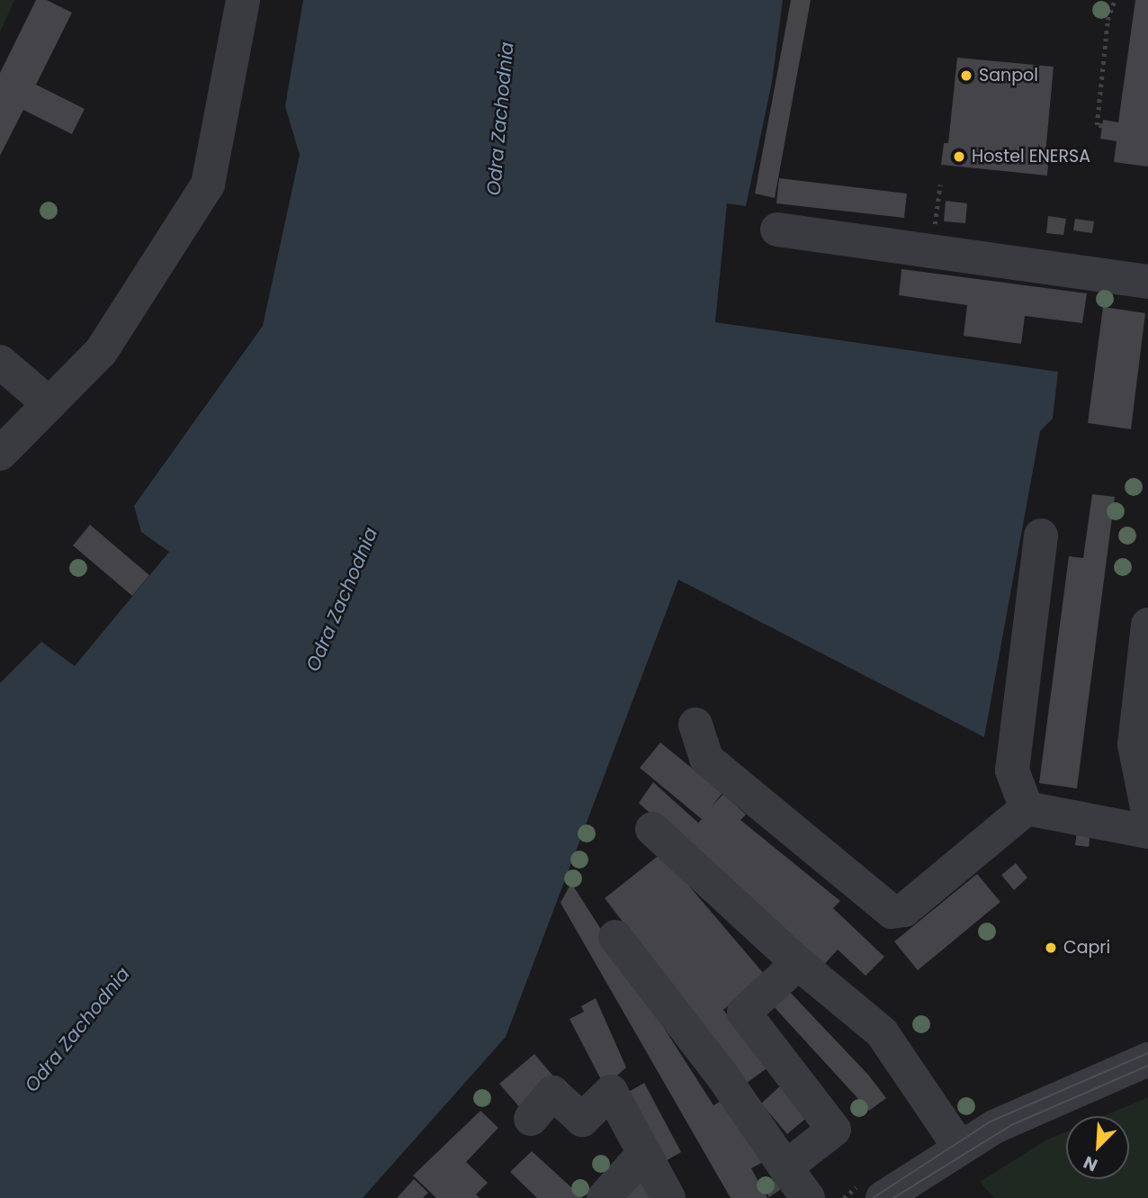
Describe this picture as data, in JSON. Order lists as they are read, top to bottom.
{
  "water": ["Odra Zachodnia"],
  "places": ["Sanpol", "Hostel ENERSA", "Capri"],
  "north": "bottom left"
}
